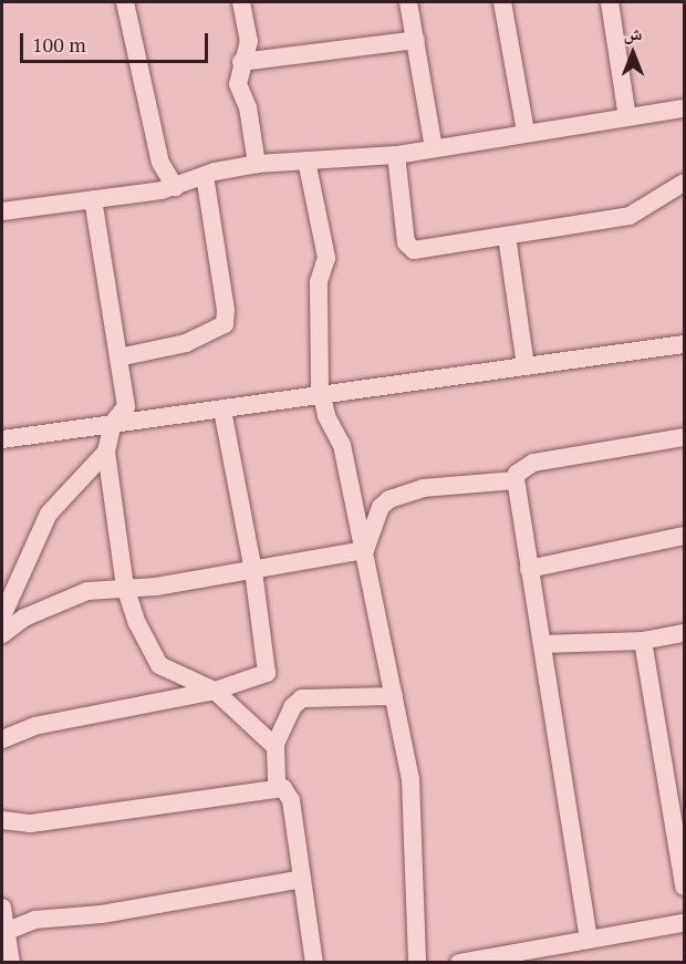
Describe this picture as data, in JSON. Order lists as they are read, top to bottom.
{
  "scale_bar": "100 m",
  "north": "top"
}
